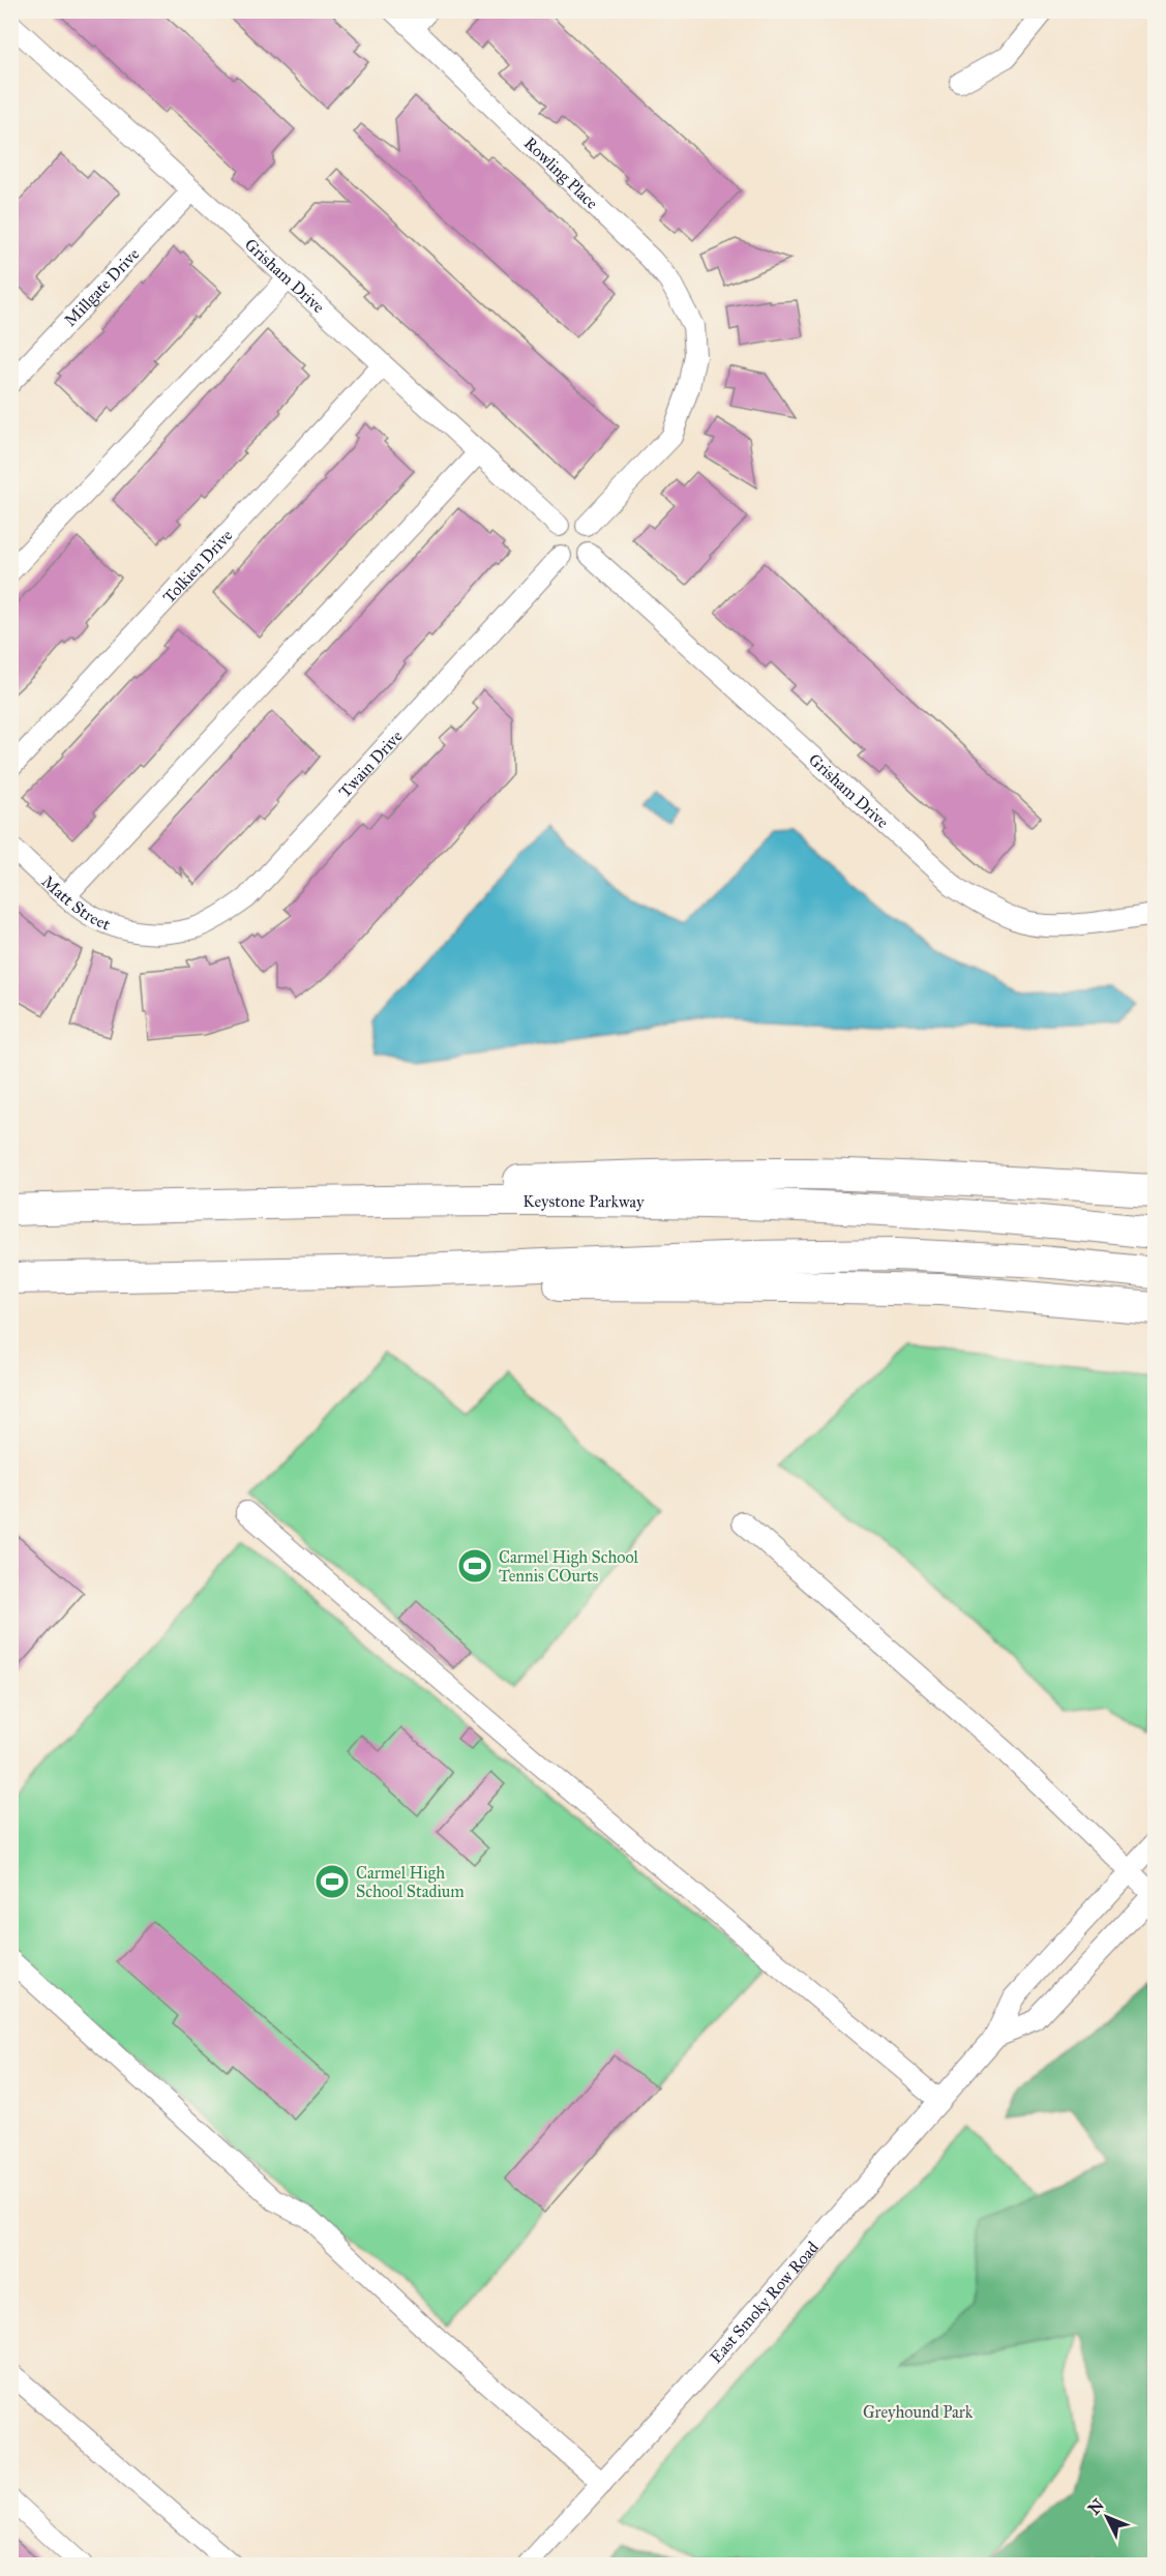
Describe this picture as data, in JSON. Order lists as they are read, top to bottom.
{
  "streets": {
    "highway": ["Keystone Parkway"],
    "street": [
      "Rowling Place",
      "Grisham Drive",
      "Millgate Drive",
      "Tolkien Drive",
      "Twain Drive",
      "Matt Street",
      "East Smoky Row Road"
    ]
  },
  "crossings": [
    ["Rowling Place", "Grisham Drive"],
    ["Rowling Place", "Twain Drive"],
    ["Grisham Drive", "Millgate Drive"],
    ["Grisham Drive", "Tolkien Drive"],
    ["Grisham Drive", "Twain Drive"],
    ["Twain Drive", "Matt Street"]
  ],
  "parks": ["Greyhound Park"],
  "places": {
    "sports": ["Carmel High School Tennis COurts", "Carmel High School Stadium"]
  },
  "north": "top left"
}
